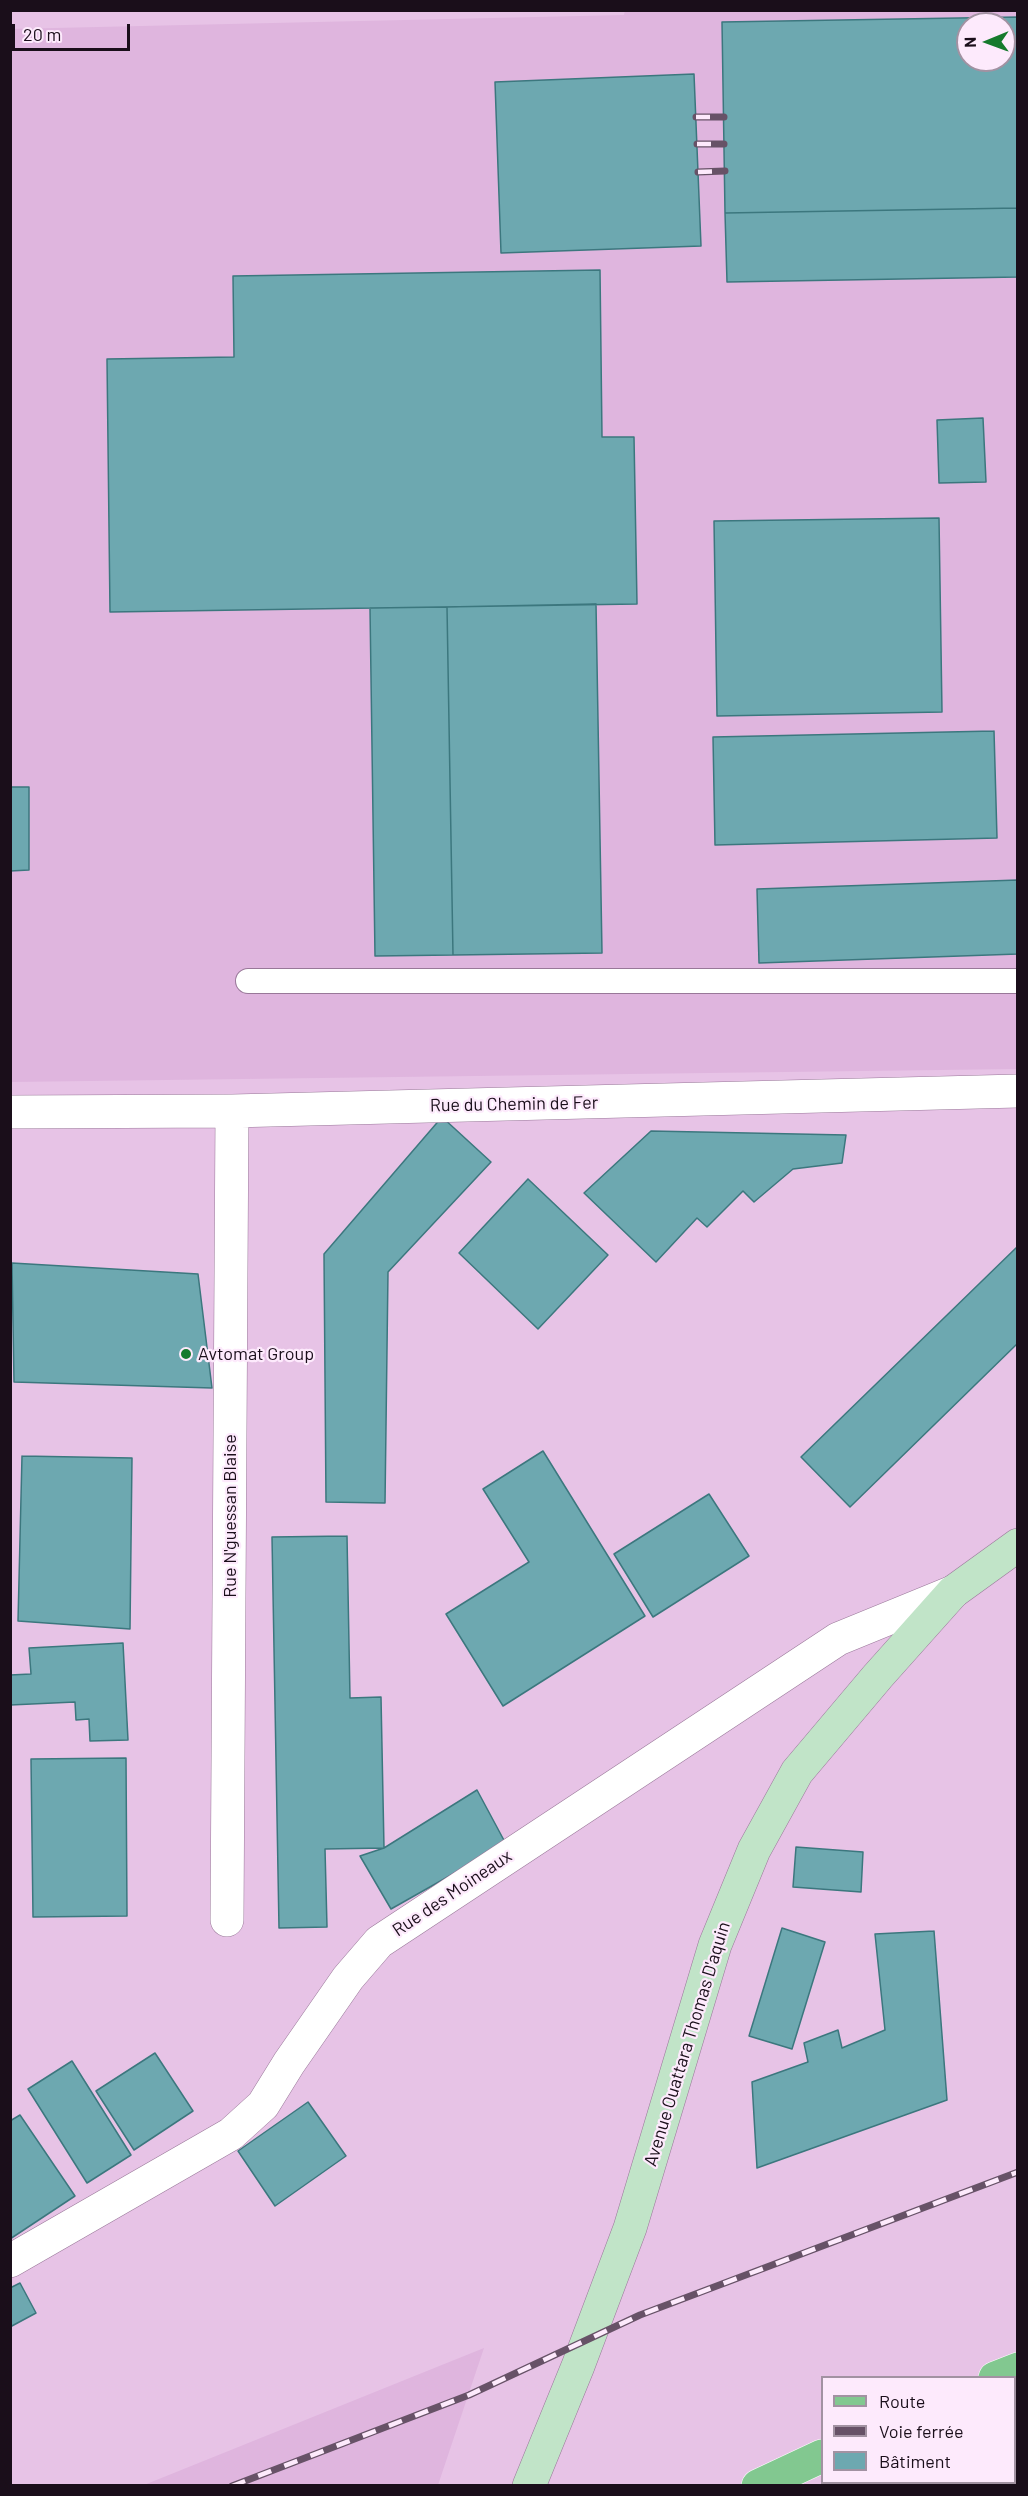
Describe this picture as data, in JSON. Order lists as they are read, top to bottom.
{
  "streets": {
    "main road": ["Avenue Ouattara Thomas D'aquin"],
    "street": ["Rue du Chemin de Fer", "Rue N'guessan Blaise", "Rue des Moineaux"]
  },
  "crossings": [
    ["Rue du Chemin de Fer", "Rue N'guessan Blaise"],
    ["Rue des Moineaux", "Avenue Ouattara Thomas D'aquin"]
  ],
  "places": ["Avtomat Group"],
  "legend": ["Route", "Voie ferrée", "Bâtiment"],
  "scale_bar": "20 m",
  "north": "left"
}
